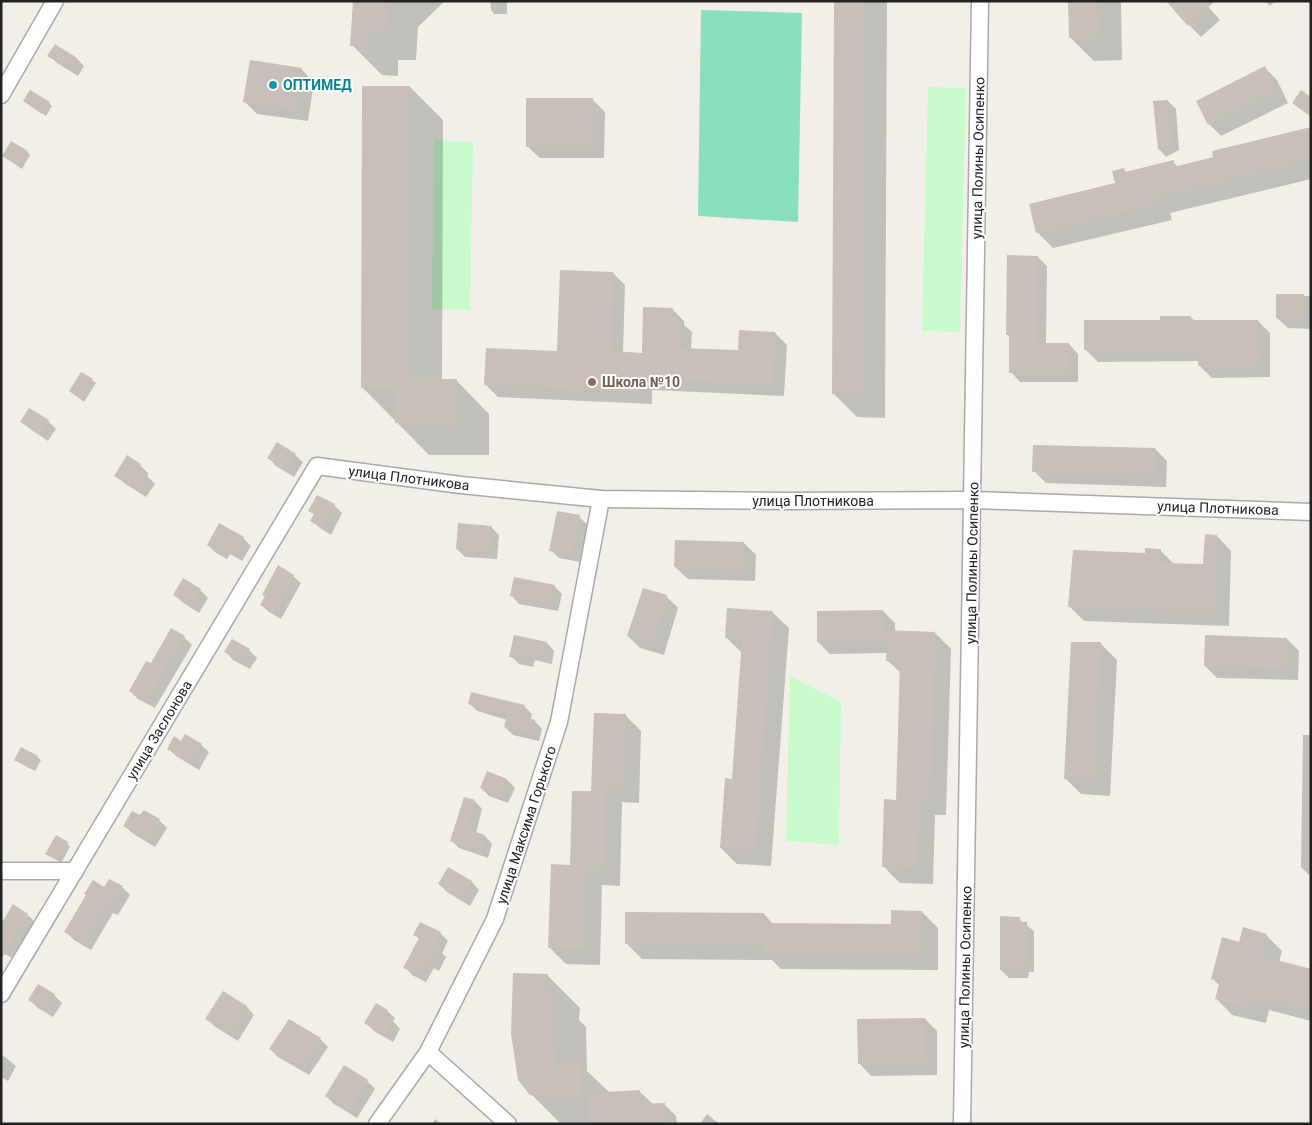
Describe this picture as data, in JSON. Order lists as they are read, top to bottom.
{
  "streets": {
    "street": [
      "улица Полины Осипенко",
      "улица Плотникова",
      "улица Заслонова",
      "улица Максима Горького"
    ]
  },
  "crossings": [
    ["улица Полины Осипенко", "улица Плотникова"],
    ["улица Плотникова", "улица Заслонова"],
    ["улица Плотникова", "улица Максима Горького"]
  ],
  "places": ["ОПТИМЕД", "Школа №10"]
}
